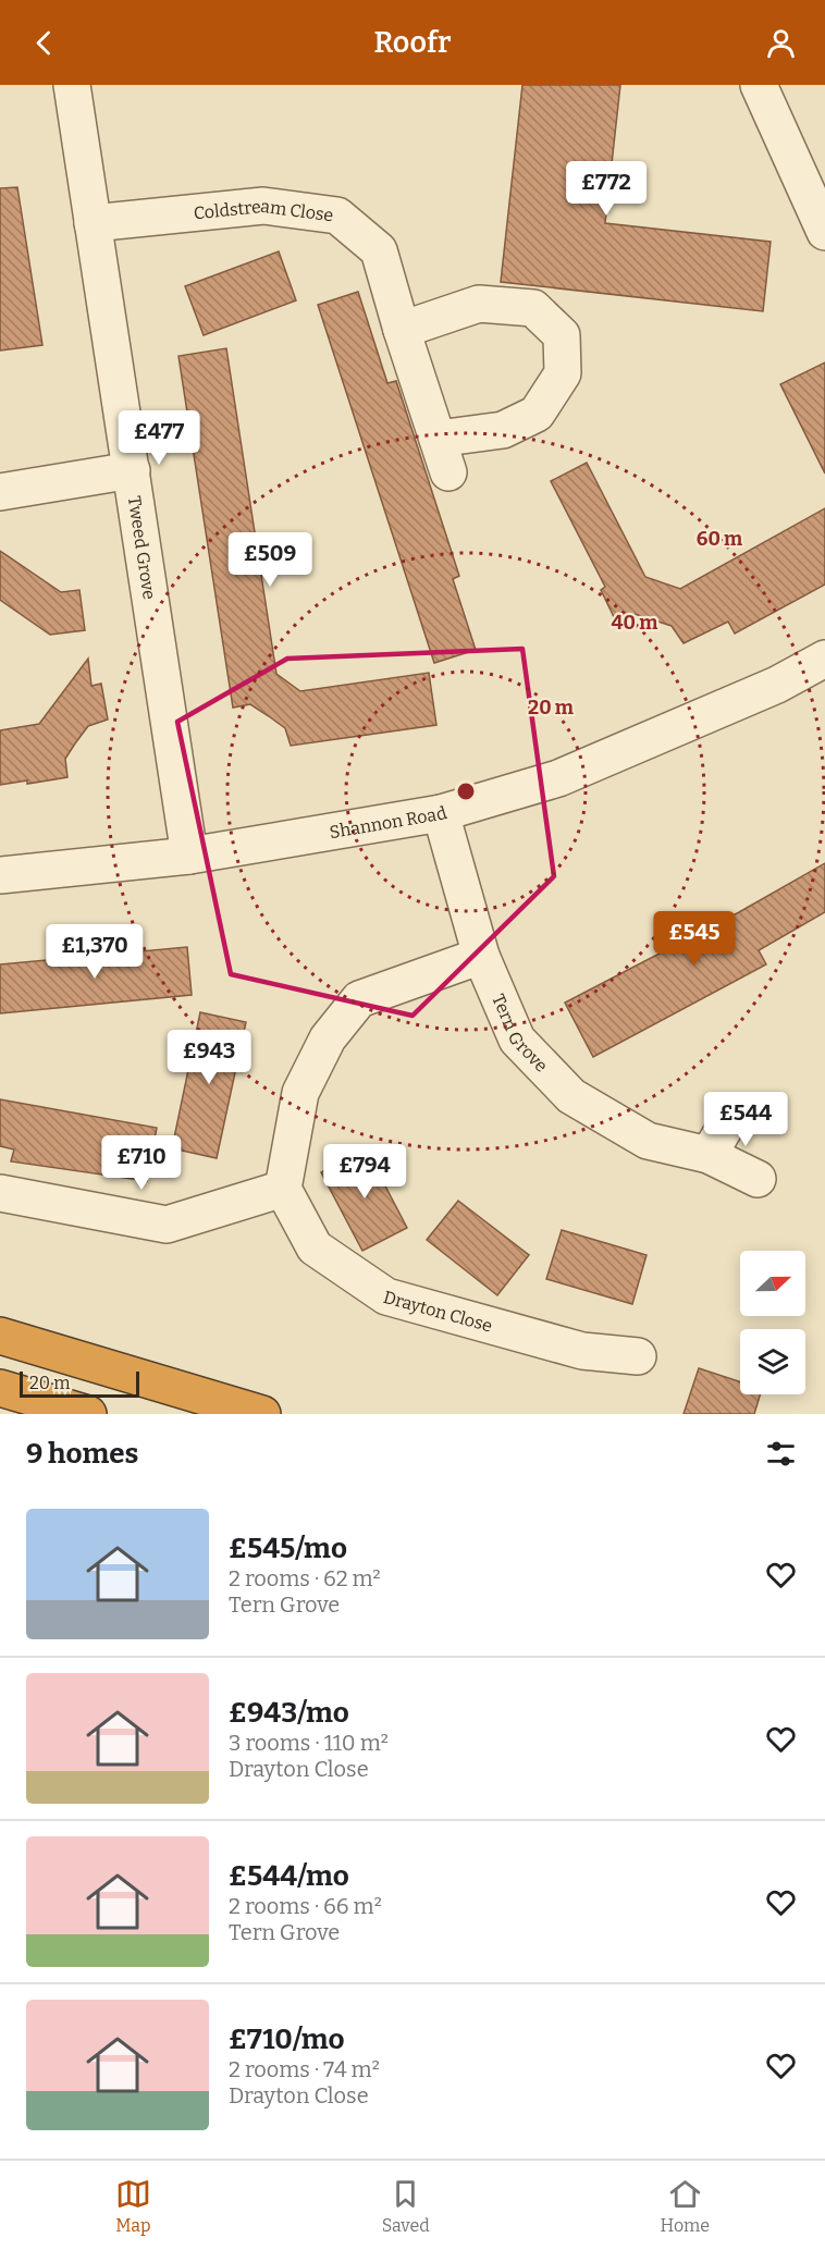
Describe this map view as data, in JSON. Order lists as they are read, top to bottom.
{
  "streets": {
    "street": [
      "Coldstream Close",
      "Tweed Grove",
      "Shannon Road",
      "Tern Grove",
      "Drayton Close"
    ]
  },
  "crossings": [
    ["Coldstream Close", "Tweed Grove"],
    ["Tweed Grove", "Shannon Road"],
    ["Shannon Road", "Tern Grove"]
  ],
  "scale_bar": "20 m",
  "north": "right",
  "page": {
    "header": "Roofr",
    "price": [
      "£772",
      "£477",
      "£509",
      "£545",
      "£1,370",
      "£943",
      "£544",
      "£710",
      "£794"
    ],
    "scale": "20 m",
    "heading": "9 homes",
    "list": [
      {
        "name": "£545/mo",
        "note": "2 rooms · 62 m² · Tern Grove"
      },
      {
        "name": "£943/mo",
        "note": "3 rooms · 110 m² · Drayton Close"
      },
      {
        "name": "£544/mo",
        "note": "2 rooms · 66 m² · Tern Grove"
      },
      {
        "name": "£710/mo",
        "note": "2 rooms · 74 m² · Drayton Close"
      }
    ],
    "tabs": ["Map", "Saved", "Home"]
  },
  "rings": ["60 m", "40 m", "20 m"]
}
